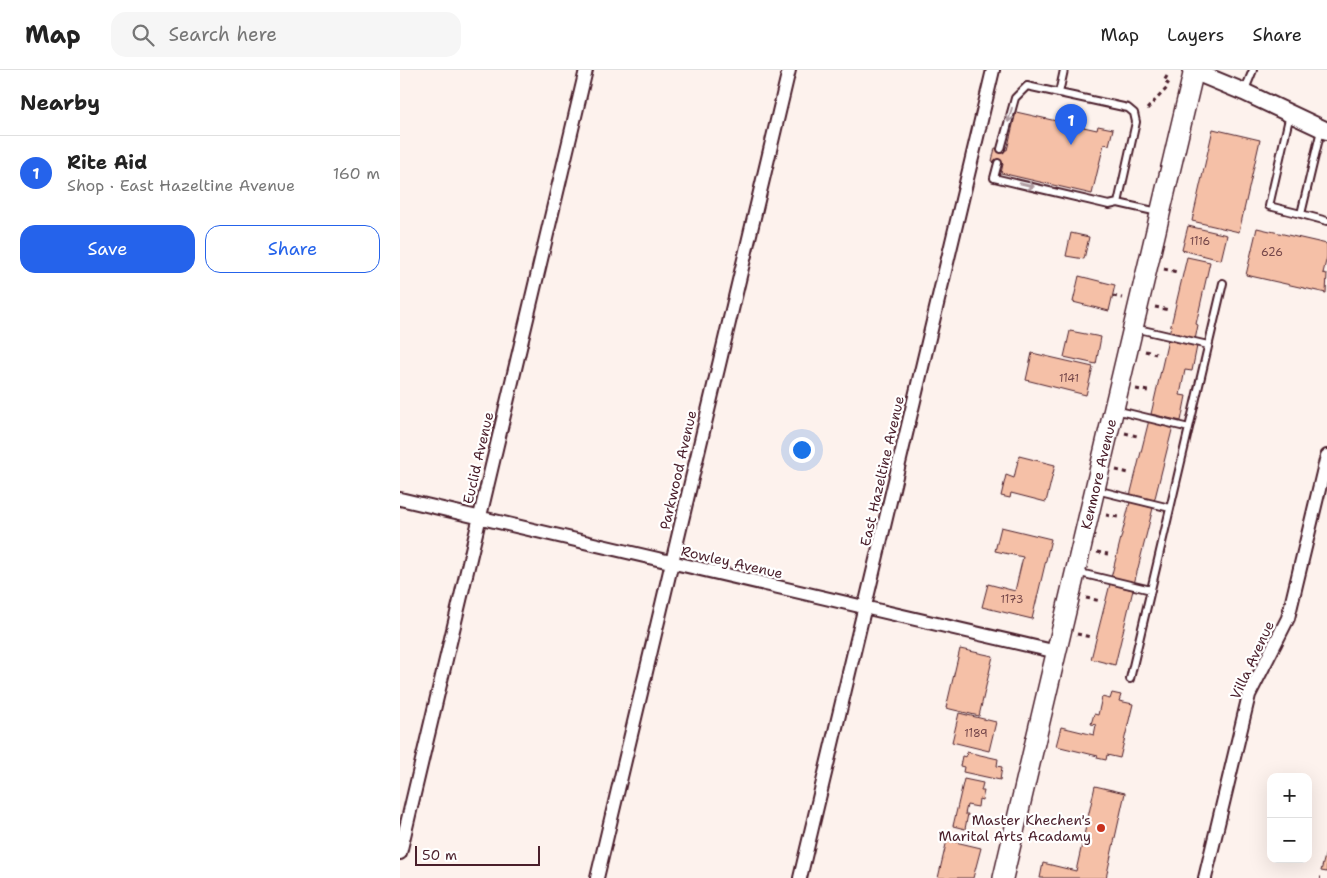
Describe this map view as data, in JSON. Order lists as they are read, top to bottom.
{
  "streets": {
    "main road": ["Kenmore Avenue"],
    "street": [
      "Euclid Avenue",
      "Parkwood Avenue",
      "East Hazeltine Avenue",
      "Rowley Avenue",
      "Villa Avenue"
    ]
  },
  "crossings": [
    ["Euclid Avenue", "Rowley Avenue"],
    ["Parkwood Avenue", "Rowley Avenue"],
    ["East Hazeltine Avenue", "Rowley Avenue"],
    ["Kenmore Avenue", "Rowley Avenue"]
  ],
  "places": ["Master Khechen's Marital Arts Acadamy"],
  "house_numbers": [
    "1116",
    "626",
    "1141",
    "1173",
    "1189"
  ],
  "scale_bar": "50 m",
  "page": {
    "header": "Map",
    "search": "Search here",
    "nav": ["Map", "Layers", "Share"],
    "heading": "Nearby",
    "pins": "1",
    "list": [
      {
        "mark": "1",
        "name": "Rite Aid",
        "note": "Shop · East Hazeltine Avenue",
        "value": "160 m"
      }
    ],
    "buttons": ["Save", "Share"],
    "map_buttons": ["+", "−"],
    "scale": "50 m"
  }
}
